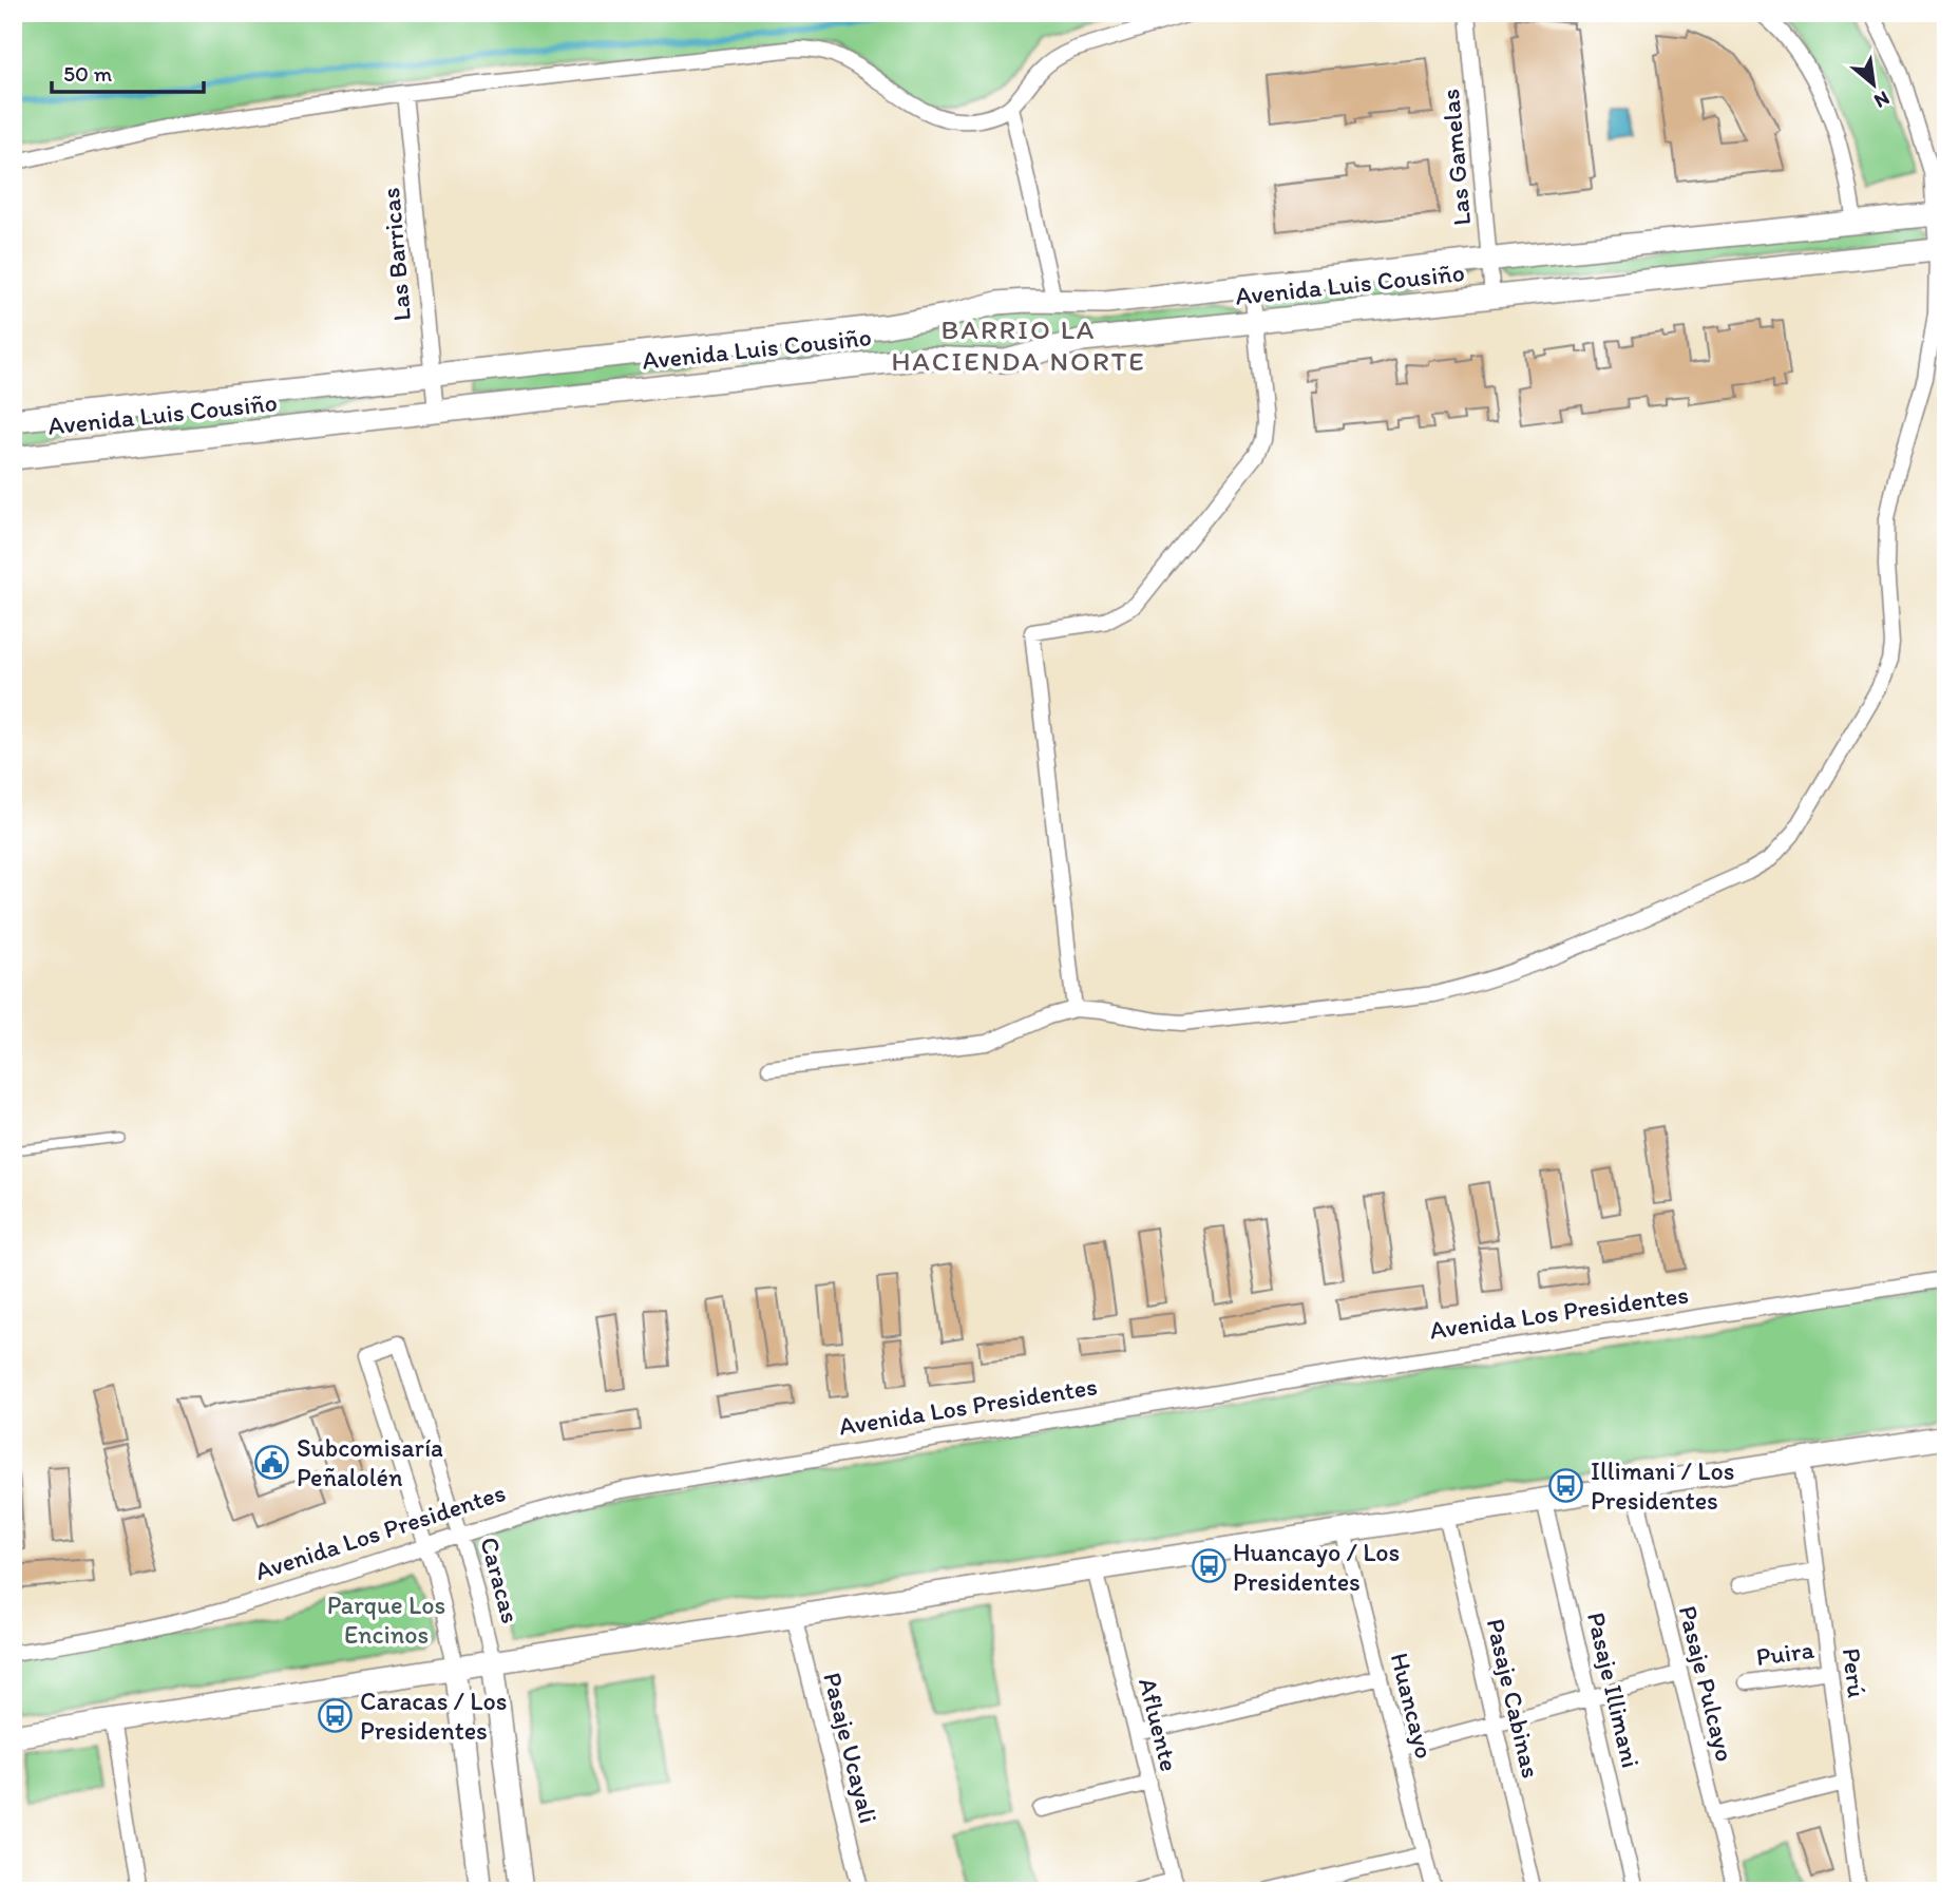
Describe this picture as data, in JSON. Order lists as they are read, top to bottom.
{
  "streets": {
    "street": [
      "Las Gamelas",
      "Las Barricas",
      "Avenida Luis Cousiño",
      "Avenida Los Presidentes",
      "Caracas",
      "Puira",
      "Perú",
      "Pasaje Pulcayo",
      "Pasaje Illimani",
      "Pasaje Cabinas",
      "Huancayo",
      "Afluente",
      "Pasaje Ucayali"
    ]
  },
  "crossings": [
    ["Las Gamelas", "Avenida Luis Cousiño"],
    ["Las Barricas", "Avenida Luis Cousiño"],
    ["Avenida Los Presidentes", "Caracas"],
    ["Puira", "Perú"]
  ],
  "districts": ["BARRIO LA HACIENDA NORTE"],
  "parks": ["Parque Los Encinos"],
  "places": {
    "public building": ["Subcomisaría Peñalolén"],
    "bus stop": ["Illimani / Los Presidentes", "Huancayo / Los Presidentes", "Caracas / Los Presidentes"]
  },
  "scale_bar": "50 m",
  "north": "bottom right"
}
